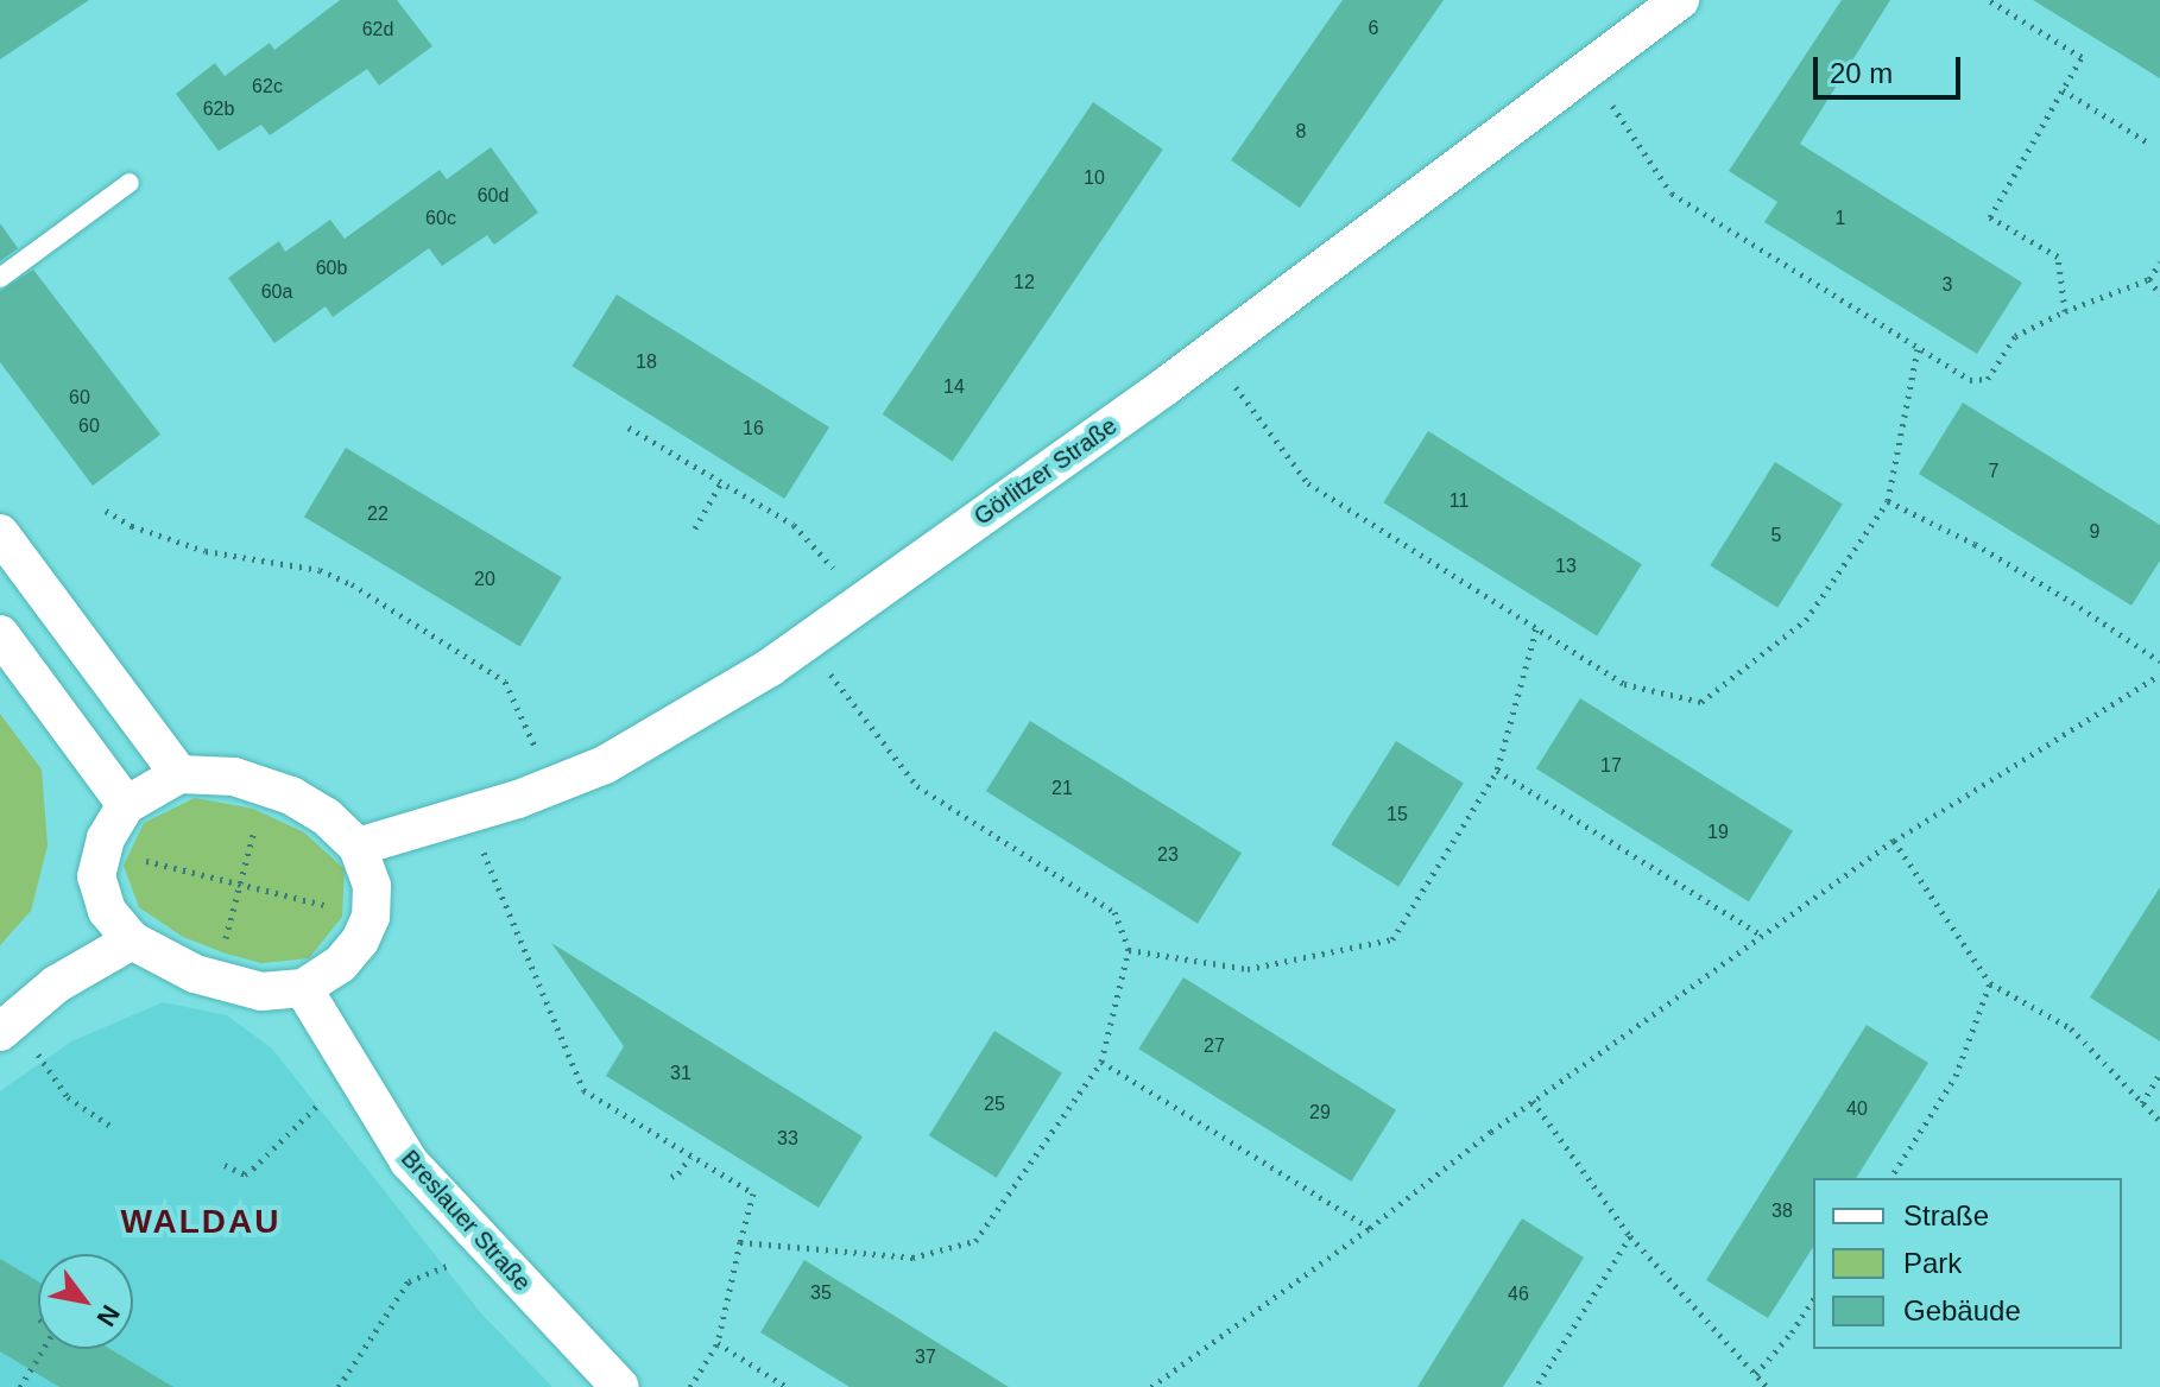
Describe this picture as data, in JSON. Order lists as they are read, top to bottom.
{
  "streets": {
    "street": ["Görlitzer Straße", "Breslauer Straße"]
  },
  "districts": ["WALDAU"],
  "house_numbers": [
    "6",
    "62d",
    "62c",
    "62b",
    "8",
    "10",
    "60d",
    "60c",
    "1",
    "60b",
    "12",
    "3",
    "60a",
    "18",
    "14",
    "60",
    "60",
    "16",
    "7",
    "11",
    "22",
    "9",
    "5",
    "13",
    "20",
    "17",
    "21",
    "15",
    "19",
    "23",
    "27",
    "31",
    "25",
    "40",
    "29",
    "33",
    "38",
    "35",
    "46",
    "37"
  ],
  "legend": ["Straße", "Park", "Gebäude"],
  "scale_bar": "20 m",
  "north": "bottom right"
}
